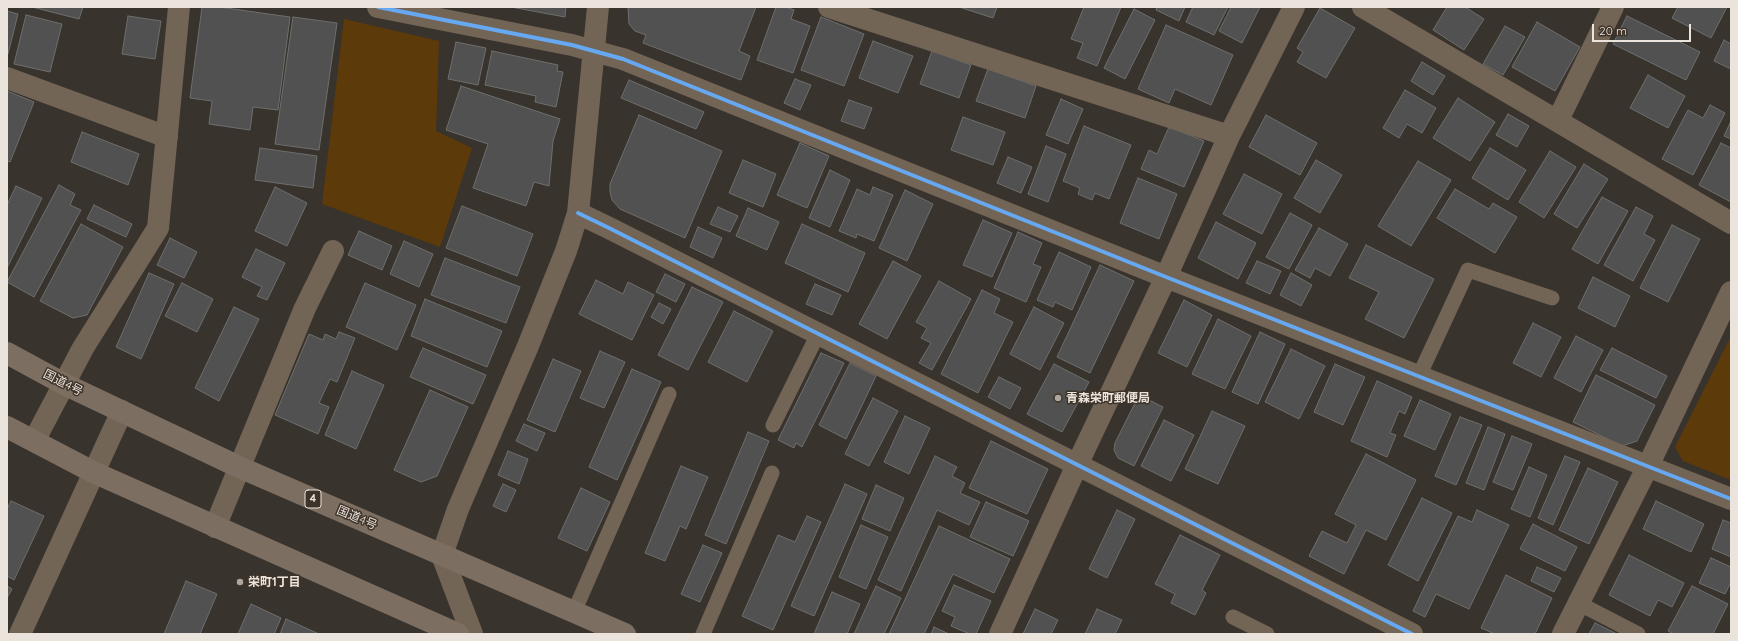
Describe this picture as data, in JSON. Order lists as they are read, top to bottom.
{
  "streets": {
    "highway": ["国道4号", "4"]
  },
  "places": ["青森栄町郵便局", "栄町1丁目"],
  "scale_bar": "20 m"
}
